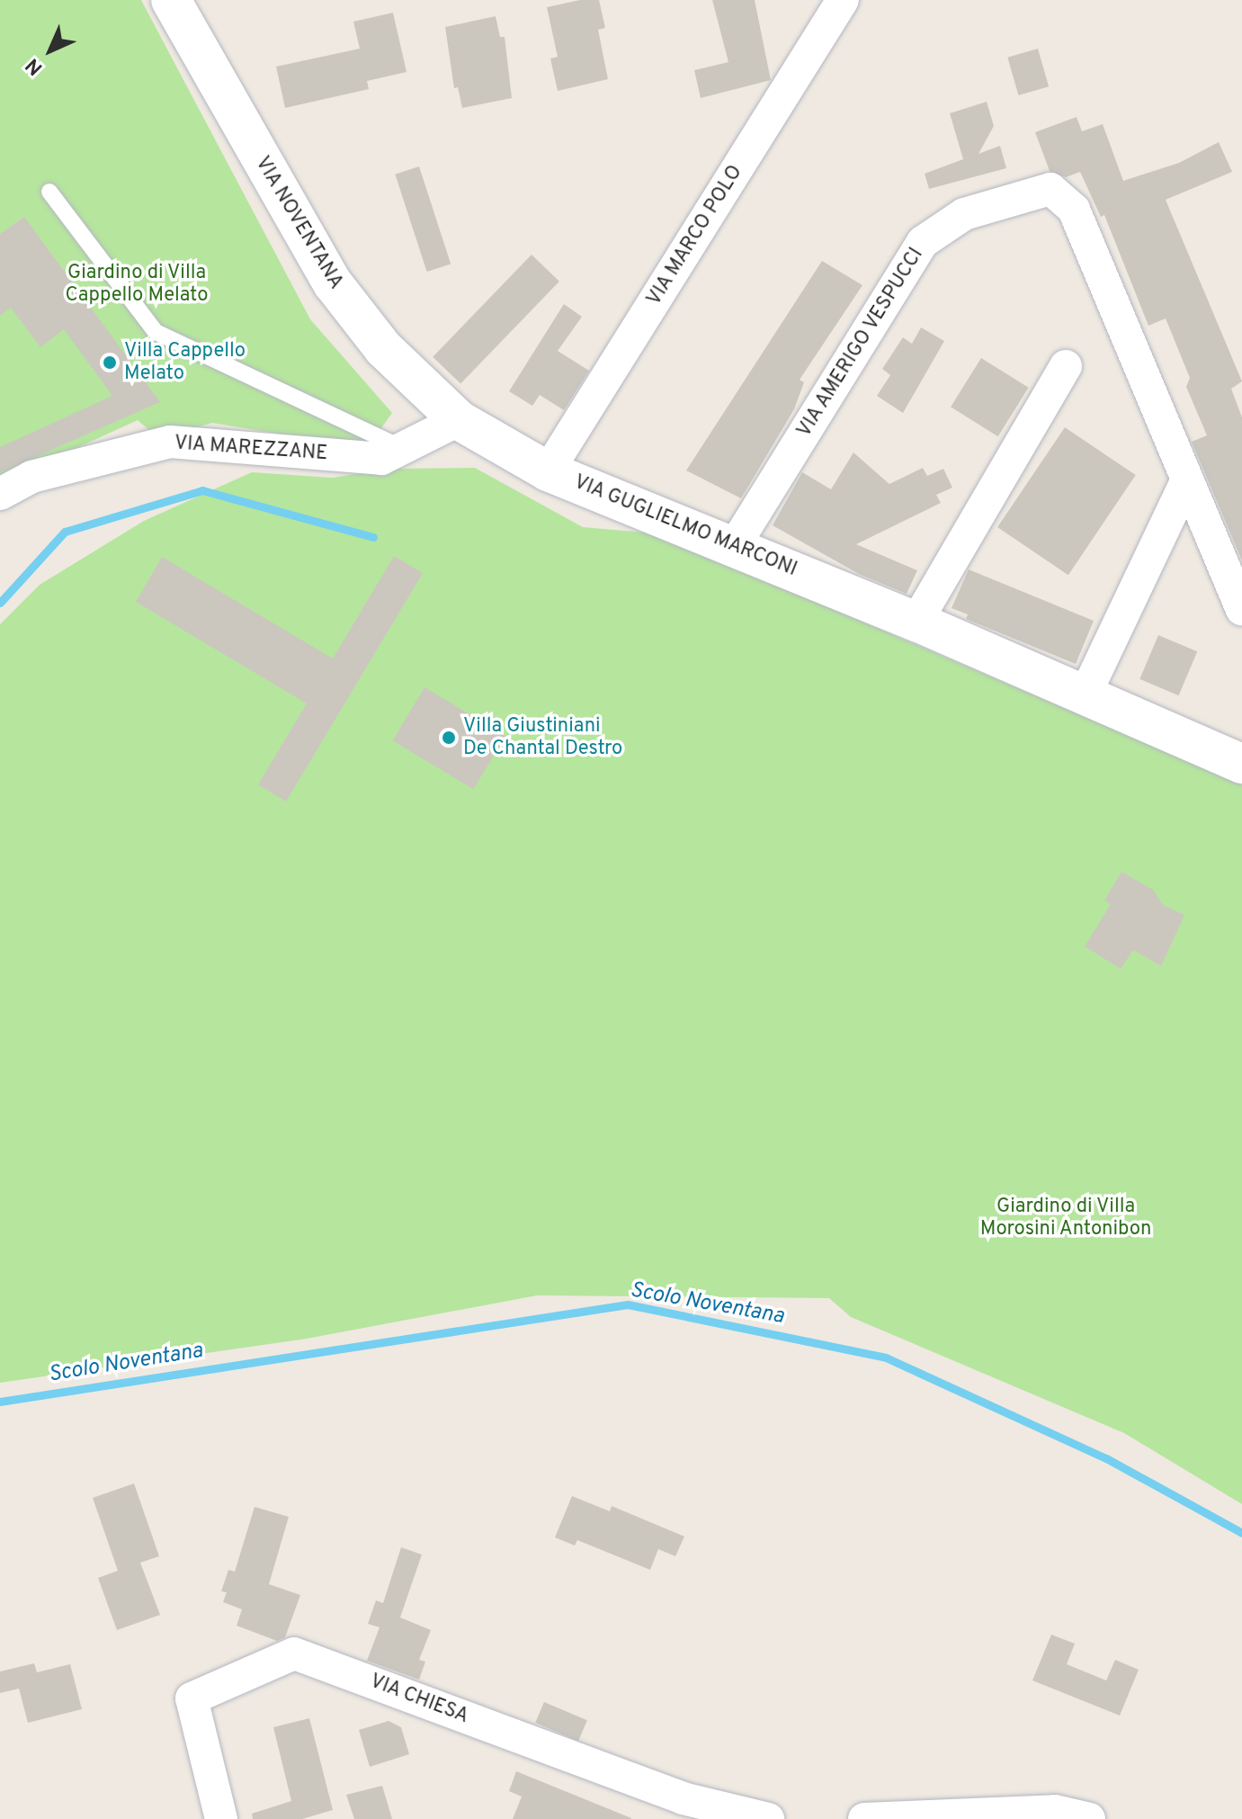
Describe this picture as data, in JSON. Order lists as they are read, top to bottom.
{
  "streets": {
    "street": [
      "VIA NOVENTANA",
      "VIA MARCO POLO",
      "VIA AMERIGO VESPUCCI",
      "VIA MAREZZANE",
      "VIA GUGLIELMO MARCONI",
      "VIA CHIESA"
    ]
  },
  "crossings": [
    ["VIA NOVENTANA", "VIA MAREZZANE"],
    ["VIA NOVENTANA", "VIA GUGLIELMO MARCONI"],
    ["VIA MARCO POLO", "VIA GUGLIELMO MARCONI"],
    ["VIA AMERIGO VESPUCCI", "VIA GUGLIELMO MARCONI"],
    ["VIA MAREZZANE", "VIA GUGLIELMO MARCONI"]
  ],
  "water": ["Scolo Noventana"],
  "parks": ["Giardino di Villa Cappello Melato", "Giardino di Villa Morosini Antonibon"],
  "places": ["Villa Cappello Melato", "Villa Giustiniani De Chantal Destro"],
  "north": "bottom left"
}
